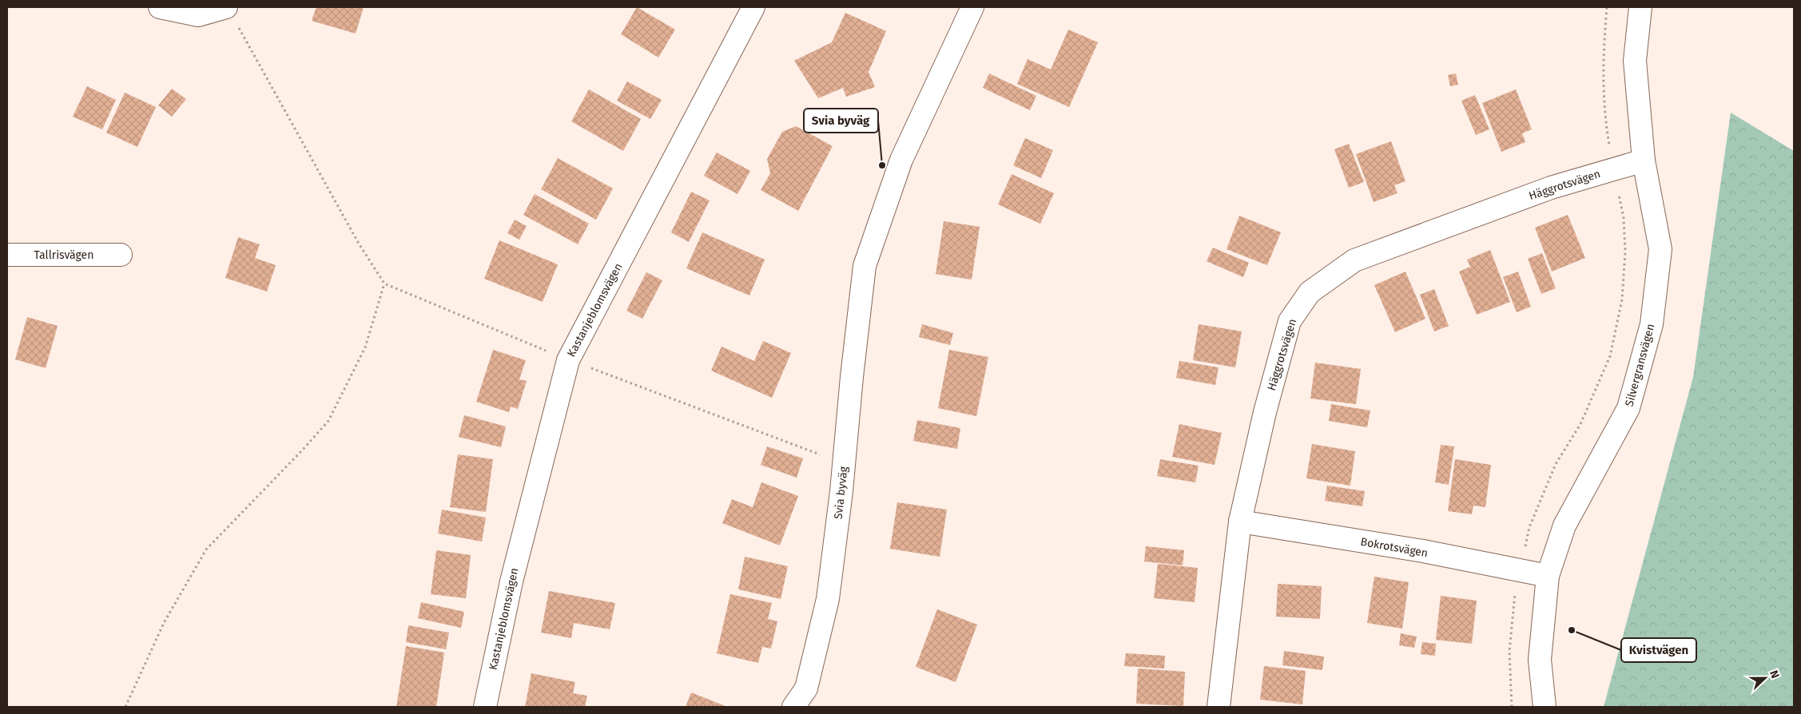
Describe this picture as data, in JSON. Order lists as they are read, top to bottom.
{
  "streets": {
    "street": [
      "Häggrotsvägen",
      "Tallrisvägen",
      "Kastanjeblomsvägen",
      "Silvergransvägen",
      "Svia byväg",
      "Bokrotsvägen"
    ]
  },
  "crossings": [
    ["Häggrotsvägen", "Silvergransvägen"],
    ["Häggrotsvägen", "Bokrotsvägen"],
    ["Silvergransvägen", "Bokrotsvägen"]
  ],
  "places": ["Svia byväg", "Kvistvägen"],
  "north": "right"
}
